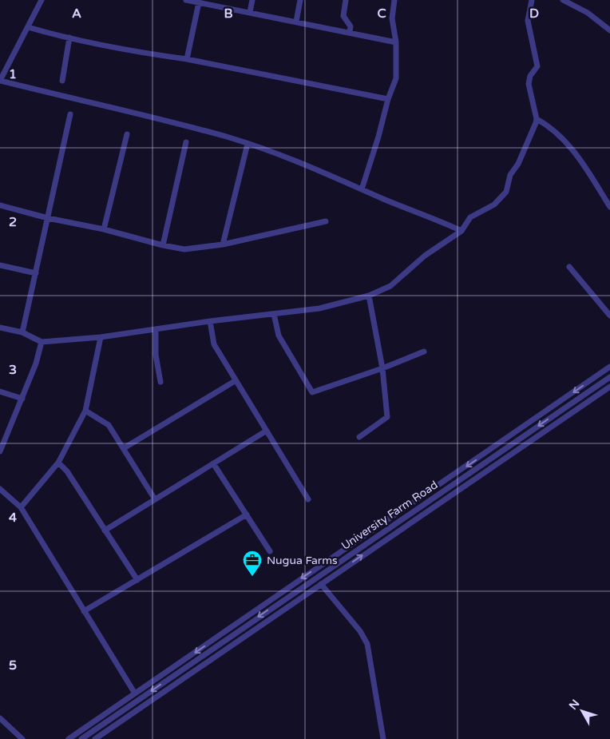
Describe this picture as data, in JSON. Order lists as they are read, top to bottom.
{
  "streets": {
    "street": ["University Farm Road"]
  },
  "places": {
    "office": ["Nugua Farms"]
  },
  "north": "top left",
  "grid": {
    "columns": [
      "A",
      "B",
      "C",
      "D"
    ],
    "rows": [
      "1",
      "2",
      "3",
      "4",
      "5"
    ]
  }
}
